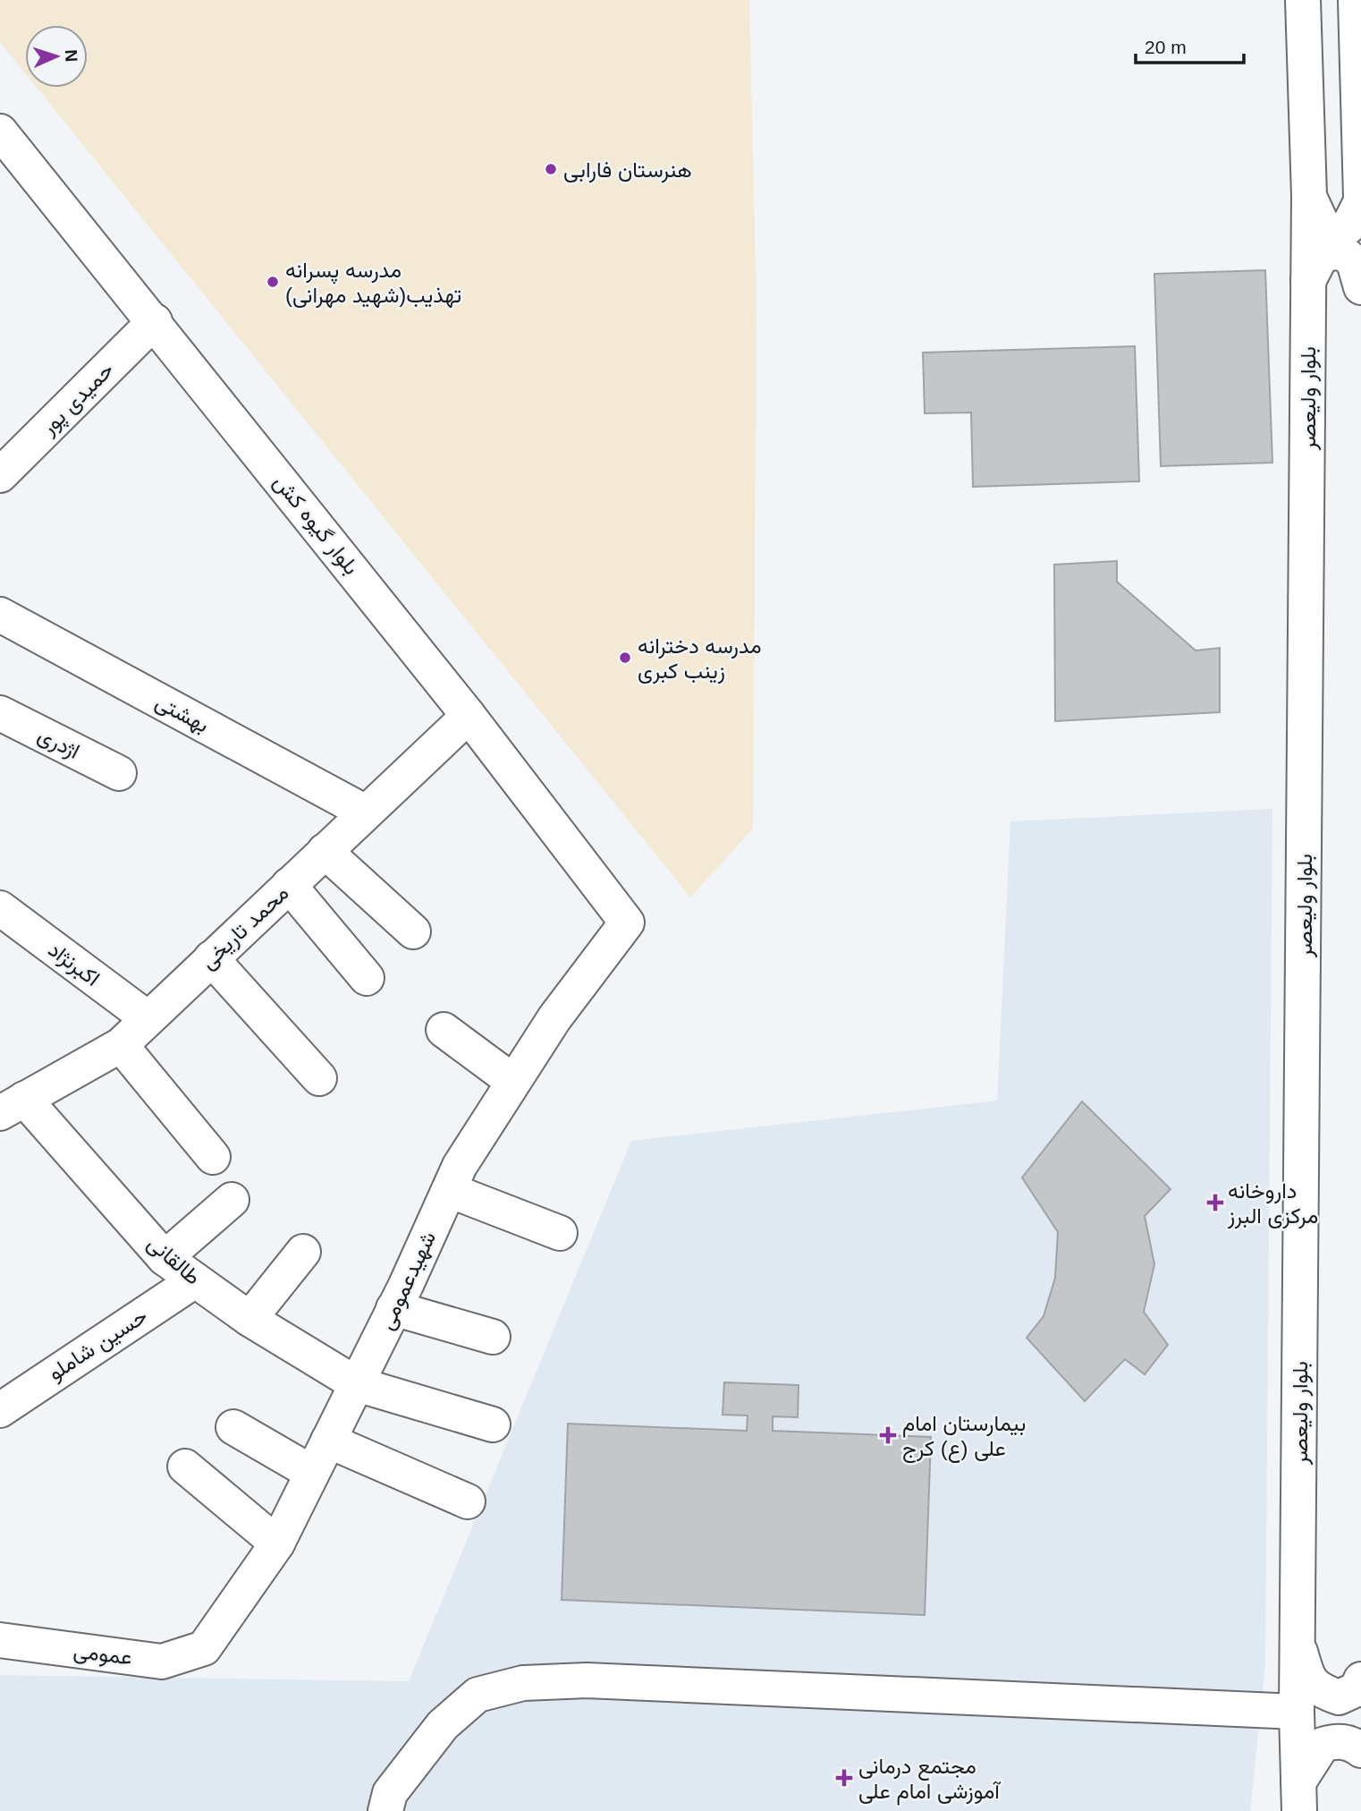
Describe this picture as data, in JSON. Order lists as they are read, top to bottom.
{
  "streets": {
    "street": [
      "حمیدی پور",
      "بلوار ولیعصر",
      "بلوار گیوه کش",
      "بهشتی",
      "اژدری",
      "محمد تاریخی",
      "اکبرنژاد",
      "طالقانی",
      "شهیدعمومی",
      "حسین شاملو",
      "عمومی"
    ]
  },
  "crossings": [
    ["حمیدی پور", "بلوار گیوه کش"],
    ["بلوار گیوه کش", "محمد تاریخی"],
    ["بلوار گیوه کش", "شهیدعمومی"],
    ["بهشتی", "محمد تاریخی"],
    ["محمد تاریخی", "اکبرنژاد"],
    ["محمد تاریخی", "طالقانی"],
    ["طالقانی", "شهیدعمومی"],
    ["طالقانی", "حسین شاملو"],
    ["شهیدعمومی", "عمومی"]
  ],
  "places": {
    "other": ["هنرستان فارابی", "مدرسه پسرانه تهذیب(شهید مهرانی)", "مدرسه دخترانه زینب کبری"],
    "health": ["داروخانه مرکزی البرز", "بیمارستان امام علی (ع) کرج", "مجتمع درمانی آموزشی امام علی"]
  },
  "scale_bar": "20 m",
  "north": "right"
}
